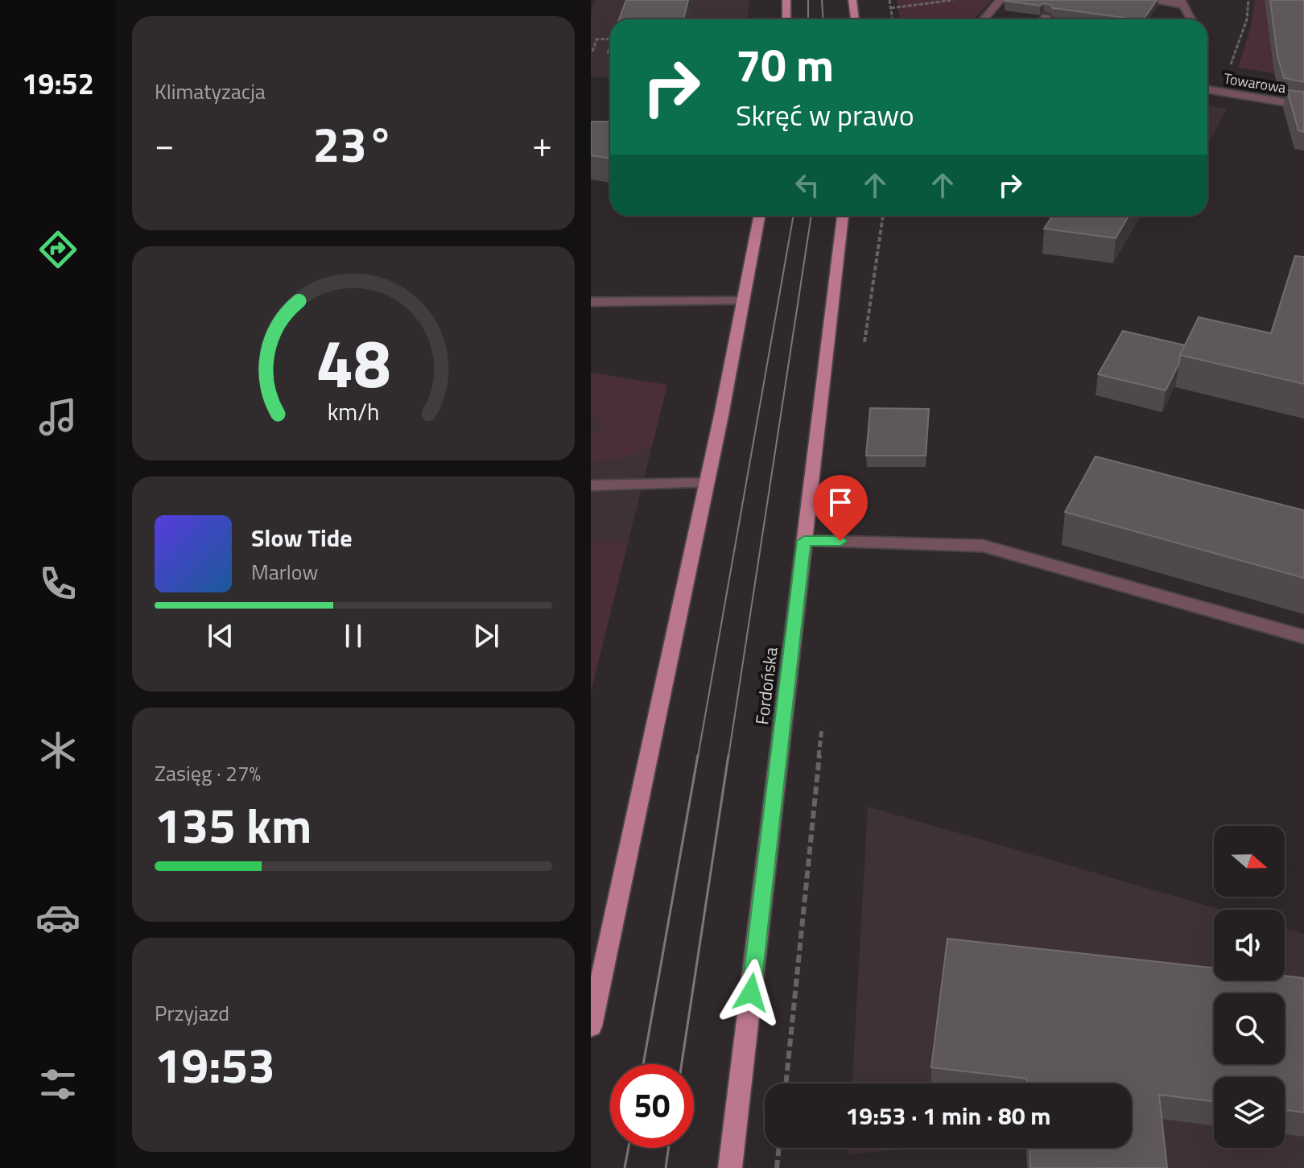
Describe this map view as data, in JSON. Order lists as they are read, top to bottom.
{
  "streets": {
    "main road": ["Fordońska"],
    "street": ["Towarowa"]
  },
  "north": "right",
  "page": {
    "tabs": "19:52",
    "tile": [
      "Klimatyzacja",
      ["Zasięg · 27%", "135 km"],
      ["Przyjazd", "19:53"]
    ],
    "turn": ["70 m", "Skręć w prawo"],
    "heat": ["−", "23°", "+"],
    "song": ["Slow Tide", "Marlow"],
    "limit": "50",
    "trip": "19:53 · 1 min · 80 m",
    "gauge": ["48", "km/h"]
  }
}
